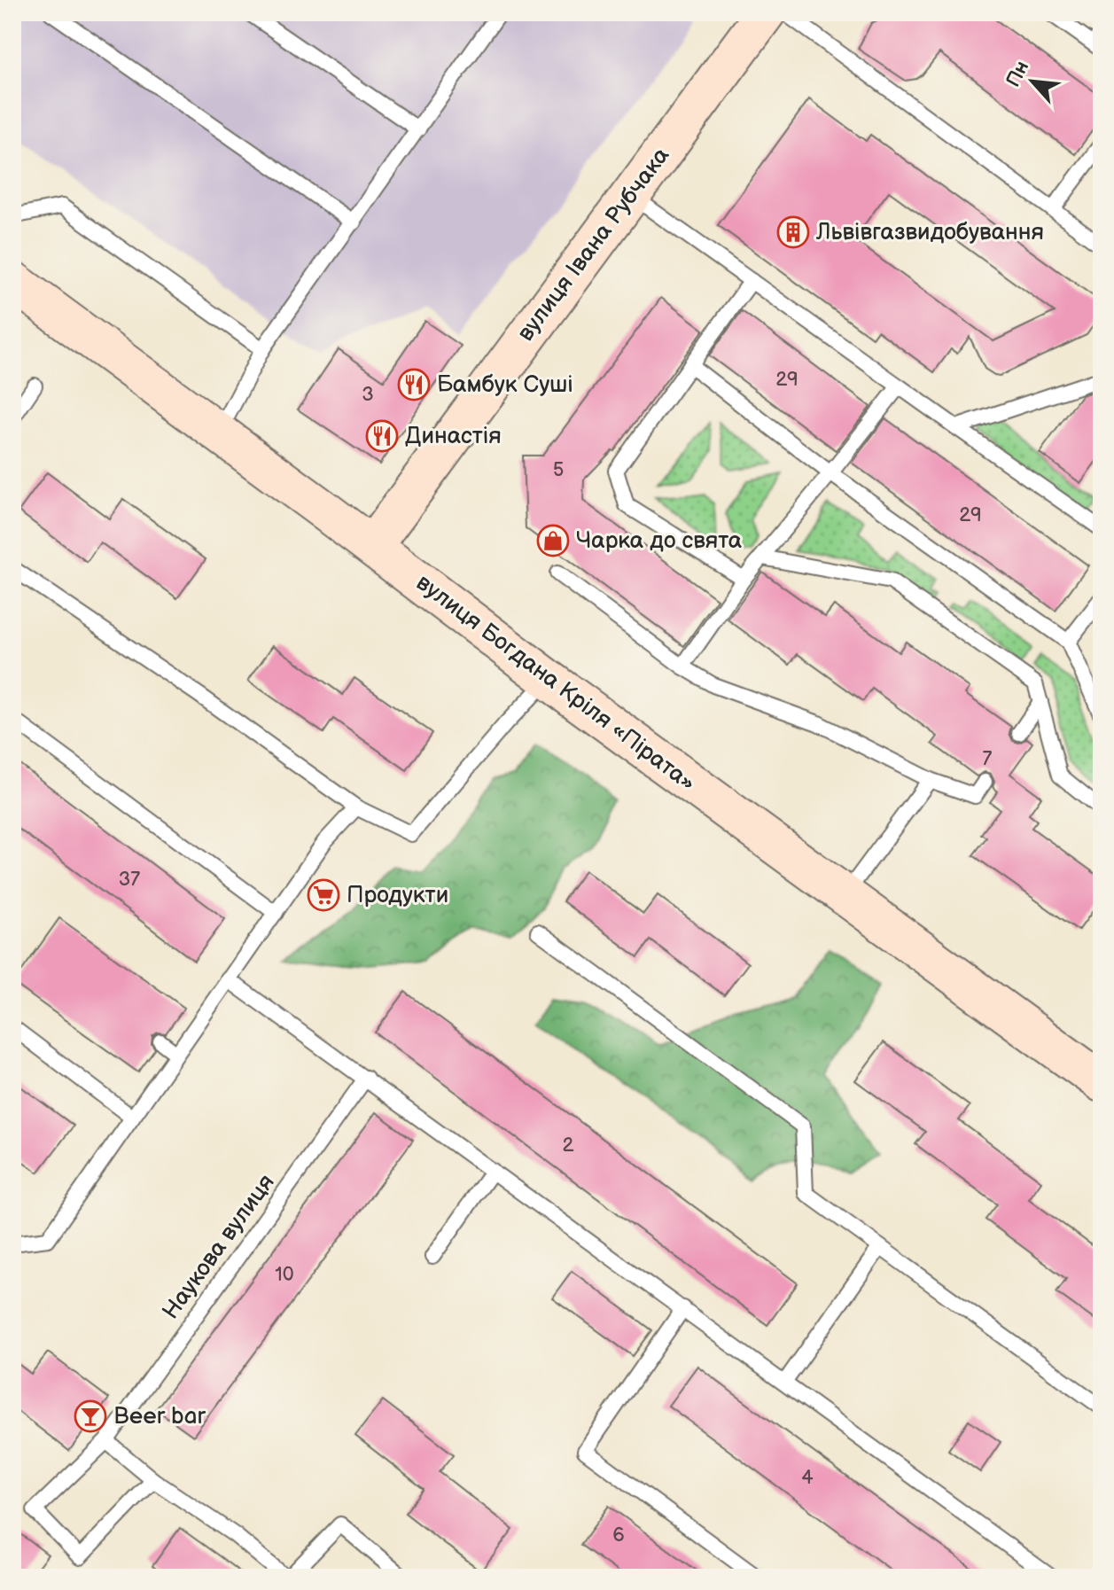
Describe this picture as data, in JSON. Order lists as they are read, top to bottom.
{
  "streets": {
    "street": ["вулиця Івана Рубчака", "вулиця Богдана Кріля «Пірата»"],
    "lane": ["Наукова вулиця"]
  },
  "crossings": [
    ["вулиця Івана Рубчака", "вулиця Богдана Кріля «Пірата»"]
  ],
  "places": {
    "building": ["Львівгазвидобування"],
    "restaurant": ["Бамбук Суші", "Династія"],
    "shop": ["Чарка до свята"],
    "supermarket": ["Продукти"],
    "bar": ["Beer bar"]
  },
  "house_numbers": [
    "29",
    "3",
    "5",
    "29",
    "7",
    "37",
    "2",
    "10",
    "4",
    "6"
  ],
  "north": "top left"
}
